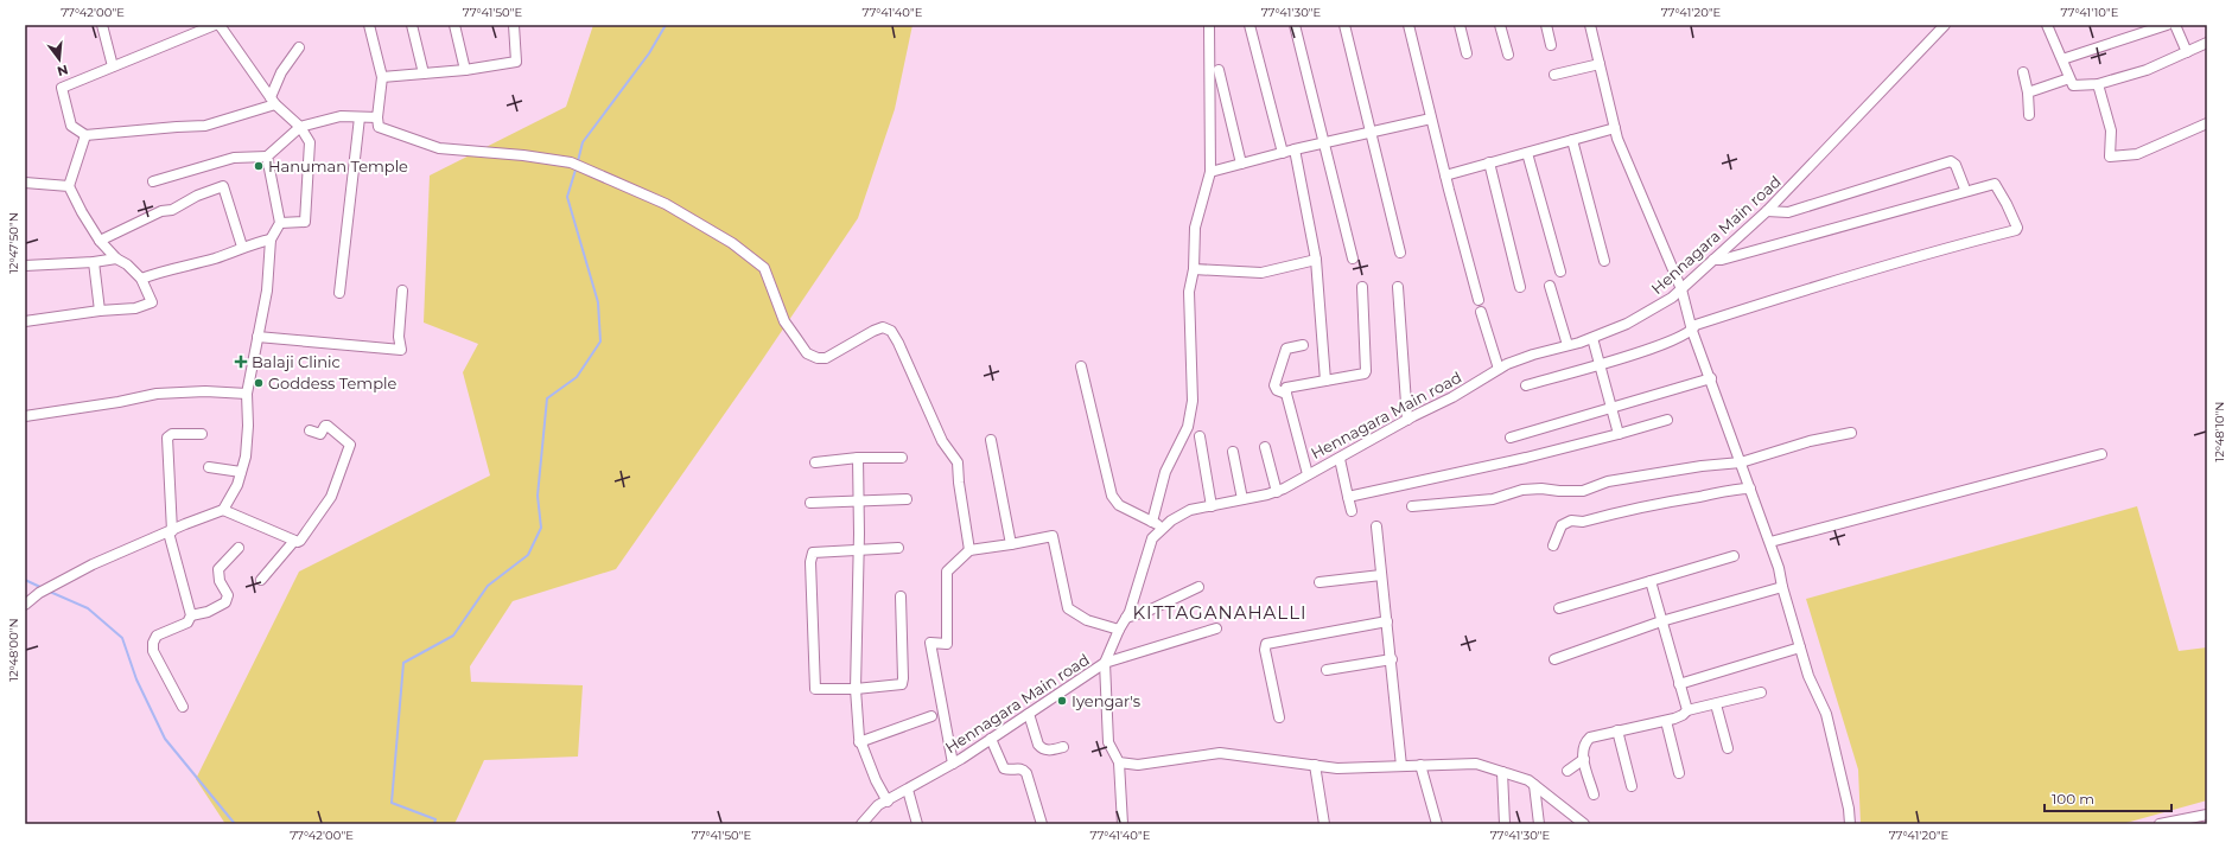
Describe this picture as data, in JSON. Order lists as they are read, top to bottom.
{
  "streets": {
    "street": ["Hennagara Main road"]
  },
  "districts": ["KITTAGANAHALLI"],
  "places": {
    "other": ["Hanuman Temple", "Goddess Temple", "Iyengar's"],
    "health": ["Balaji Clinic"]
  },
  "scale_bar": "100 m",
  "north": "bottom",
  "coordinates": [
    "77°42'00\"E",
    "77°41'50\"E",
    "77°41'40\"E",
    "77°41'30\"E",
    "77°41'20\"E",
    "77°41'10\"E",
    "12°47'50\"N",
    "12°48'10\"N",
    "12°48'00\"N"
  ]
}
